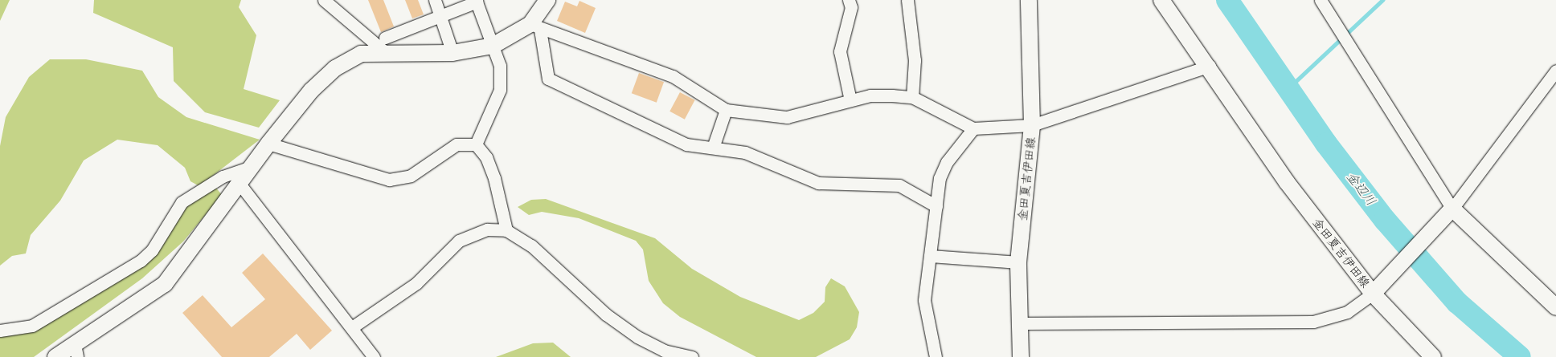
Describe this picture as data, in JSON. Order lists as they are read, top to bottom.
{
  "streets": {
    "main road": ["金田夏吉伊田線"]
  },
  "water": ["金辺川"]
}
